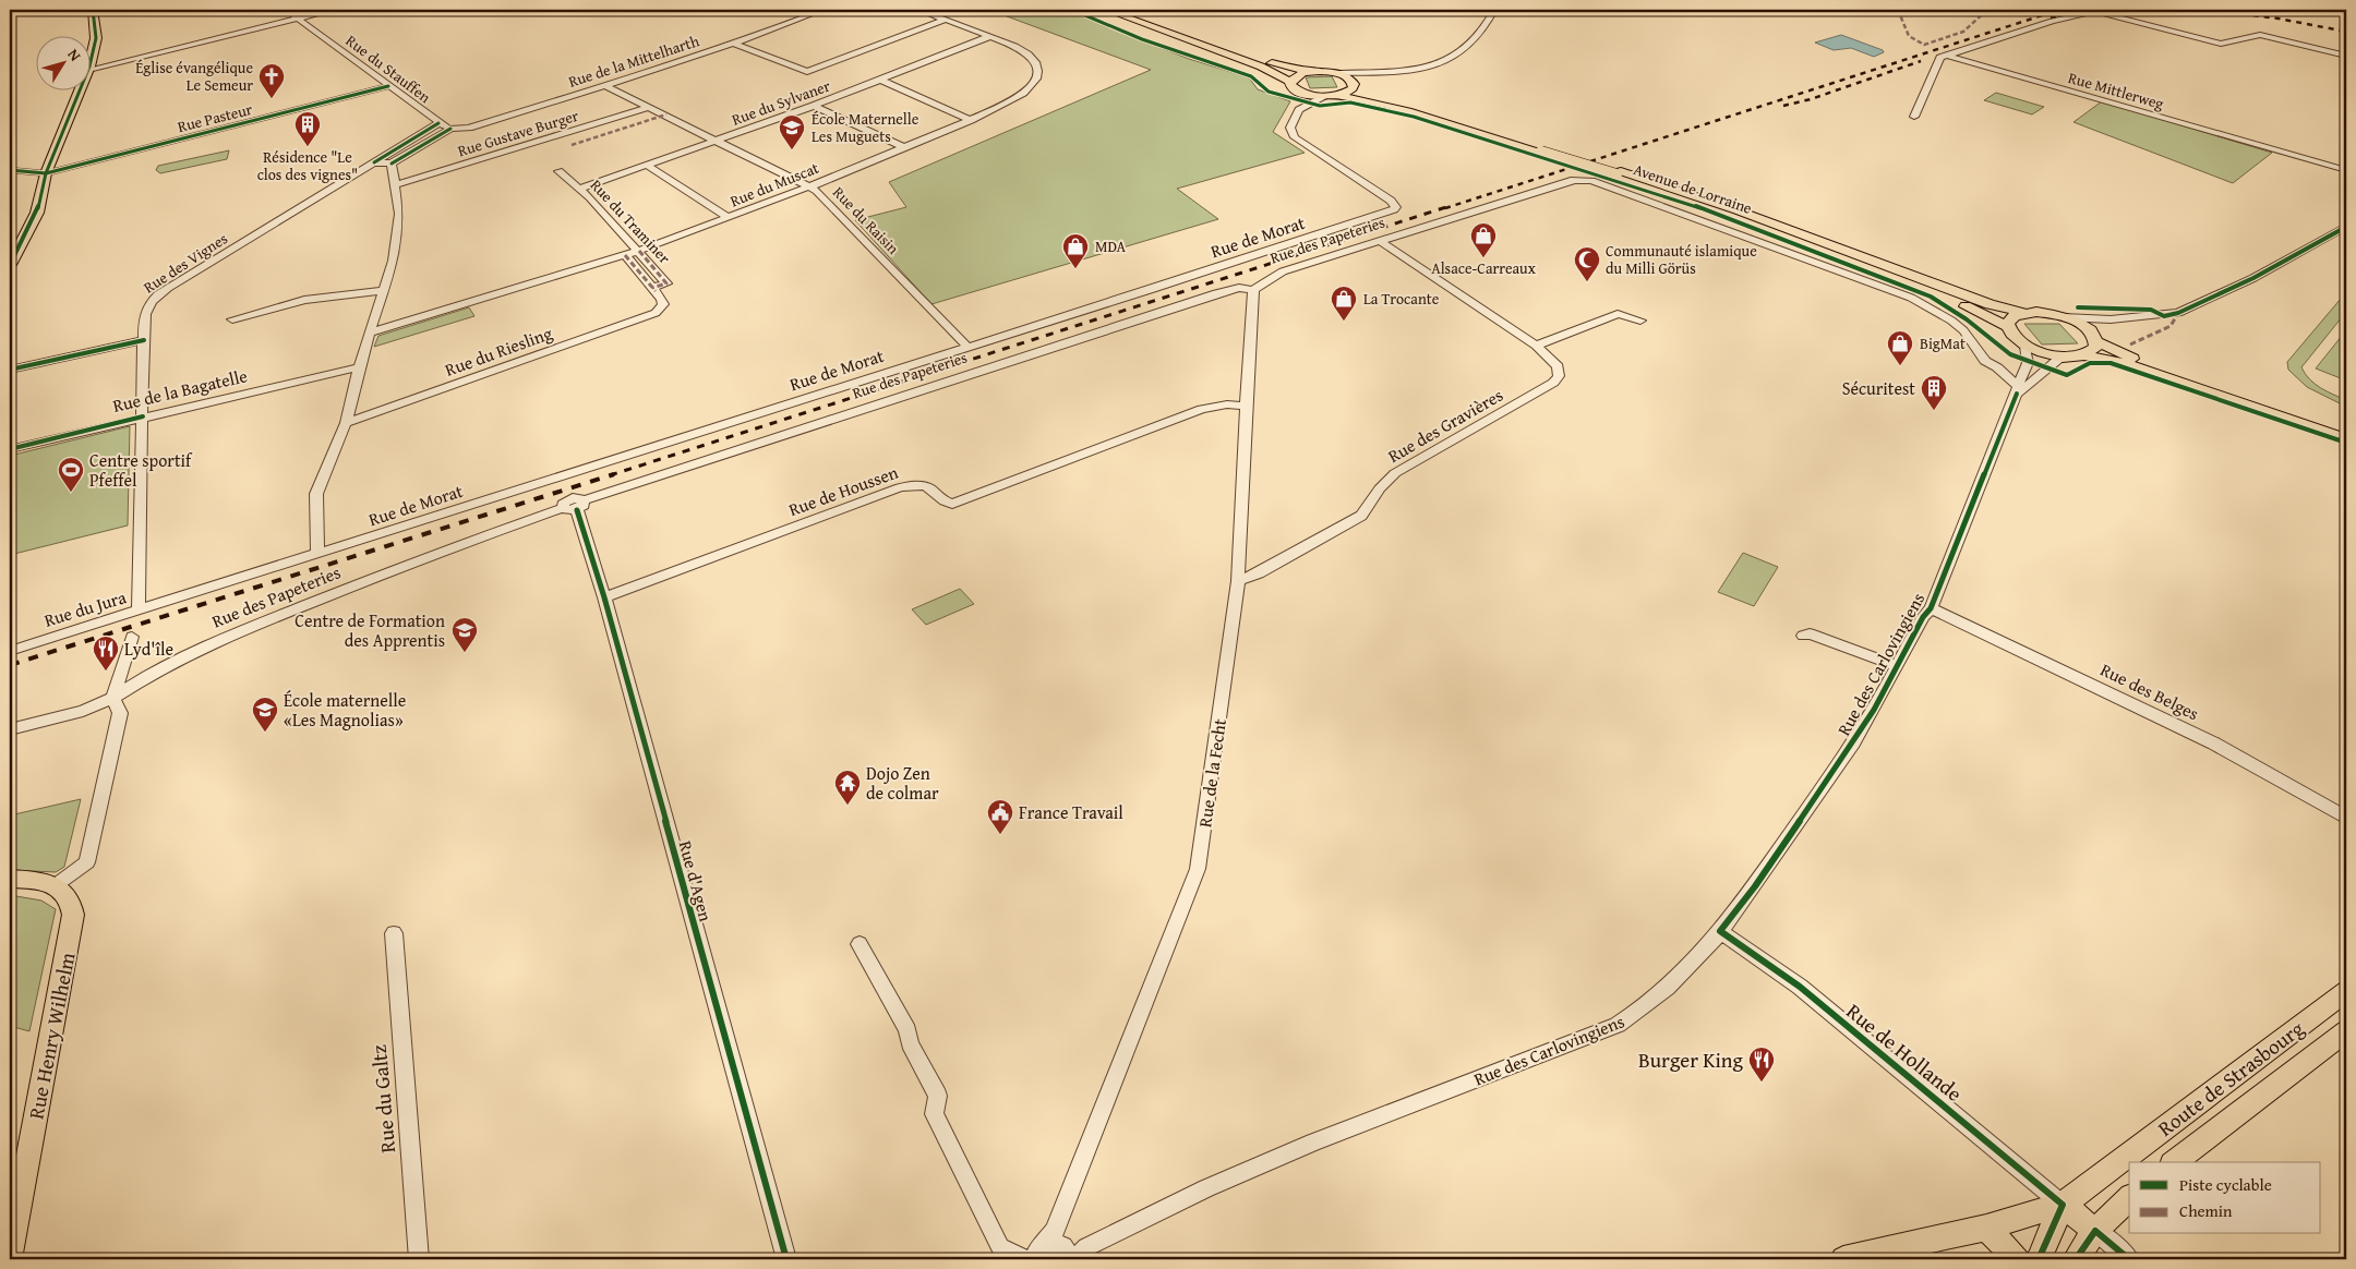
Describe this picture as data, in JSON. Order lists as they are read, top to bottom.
{
  "streets": {
    "main road": ["Avenue de Lorraine", "Rue Henry Wilhelm", "Route de Strasbourg"],
    "street": [
      "Rue de la Mittelharth",
      "Rue du Stauffen",
      "Rue Mittlerweg",
      "Rue du Sylvaner",
      "Rue Pasteur",
      "Rue Gustave Burger",
      "Rue du Muscat",
      "Rue du Raisin",
      "Rue du Traminer",
      "Rue de Morat",
      "Rue des Papeteries",
      "Rue des Vignes",
      "Rue du Riesling",
      "Rue de la Bagatelle",
      "Rue des Gravières",
      "Rue de Houssen",
      "Rue du Jura",
      "Rue des Carlovingiens",
      "Rue des Belges",
      "Rue de la Fecht",
      "Rue d'Agen",
      "Rue de Hollande",
      "Rue du Galtz"
    ]
  },
  "crossings": [
    ["Rue de la Mittelharth", "Rue du Stauffen"],
    ["Rue de la Mittelharth", "Rue du Raisin"],
    ["Rue de la Mittelharth", "Rue des Vignes"],
    ["Rue du Stauffen", "Rue Pasteur"],
    ["Rue du Stauffen", "Rue des Vignes"],
    ["Rue du Sylvaner", "Rue du Muscat"],
    ["Rue du Sylvaner", "Rue du Raisin"],
    ["Rue du Sylvaner", "Rue du Traminer"],
    ["Rue Gustave Burger", "Rue du Raisin"],
    ["Rue du Muscat", "Rue du Raisin"],
    ["Rue du Muscat", "Rue du Traminer"],
    ["Rue du Raisin", "Rue de Morat"],
    ["Rue du Traminer", "Rue du Riesling"],
    ["Rue de Morat", "Rue des Vignes"],
    ["Rue de Morat", "Rue du Jura"],
    ["Rue des Papeteries", "Rue des Gravières"],
    ["Rue des Papeteries", "Rue des Carlovingiens"],
    ["Rue des Papeteries", "Rue de la Fecht"],
    ["Rue des Papeteries", "Rue d'Agen"],
    ["Rue des Vignes", "Rue de la Bagatelle"],
    ["Rue des Vignes", "Rue du Jura"],
    ["Rue des Gravières", "Rue de la Fecht"],
    ["Rue de Houssen", "Rue de la Fecht"],
    ["Rue de Houssen", "Rue d'Agen"],
    ["Rue des Carlovingiens", "Rue des Belges"],
    ["Rue des Carlovingiens", "Rue de la Fecht"],
    ["Rue des Carlovingiens", "Rue de Hollande"],
    ["Rue de Hollande", "Route de Strasbourg"]
  ],
  "places": {
    "church": ["Église évangélique Le Semeur"],
    "building": ["Résidence \"Le clos des vignes\"", "Sécuritest"],
    "school or university": ["École Maternelle Les Muguets", "Centre de Formation des Apprentis", "École maternelle «Les Magnolias»"],
    "shop": [
      "Alsace-Carreaux",
      "MDA",
      "La Trocante",
      "BigMat"
    ],
    "mosque": ["Communauté islamique du Milli Görüs"],
    "sports": ["Centre sportif Pfeffel"],
    "restaurant": ["Lyd'île", "Burger King"],
    "temple": ["Dojo Zen de colmar"],
    "public building": ["France Travail"]
  },
  "legend": ["Piste cyclable", "Chemin"],
  "north": "top right"
}
